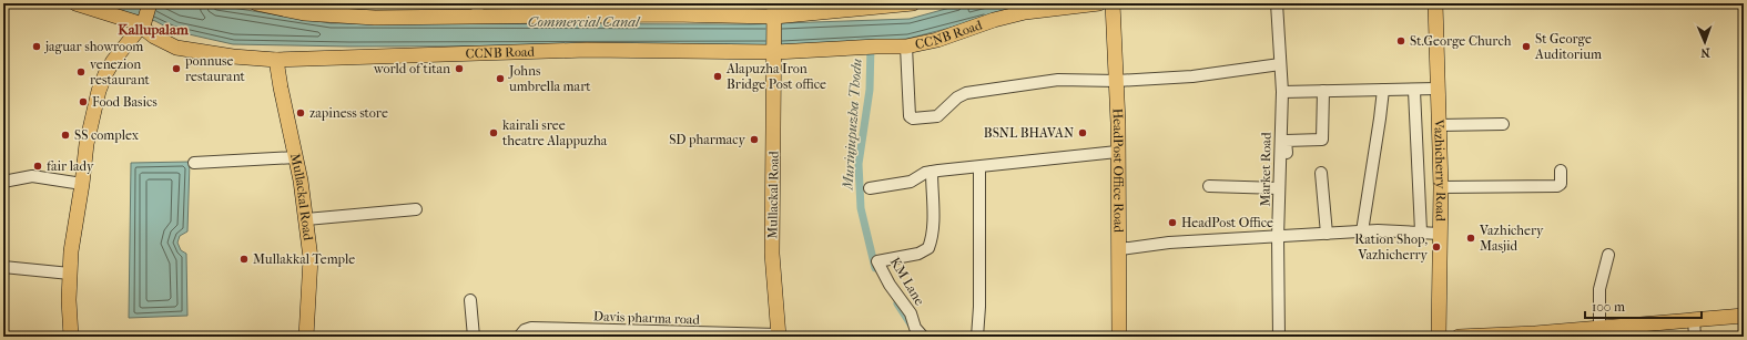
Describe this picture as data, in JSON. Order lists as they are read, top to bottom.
{
  "streets": {
    "main road": [
      "CCNB Road",
      "HeadPost Office Road",
      "Vazhicherry Road",
      "Mullackal Road"
    ],
    "street": ["Market Road", "KM Lane", "Davis pharma road"]
  },
  "crossings": [
    ["CCNB Road", "Mullackal Road"],
    ["Mullackal Road", "Davis pharma road"]
  ],
  "districts": ["Kallupalam"],
  "water": ["Commercial Canal", "Murinjupuzha Thodu"],
  "places": [
    "St.George Church",
    "jaguar showroom",
    "St George Auditorium",
    "ponnuse restaurant",
    "world of titan",
    "venezion restaurant",
    "Alapuzha Iron Bridge Post office",
    "Johns umbrella mart",
    "Food Basics",
    "zapiness store",
    "kairali sree theatre Alappuzha",
    "BSNL BHAVAN",
    "SS complex",
    "SD pharmacy",
    "fair lady",
    "HeadPost Office",
    "Vazhichery Masjid",
    "Ration Shop, Vazhicherry",
    "Mullakkal Temple"
  ],
  "scale_bar": "100 m",
  "north": "bottom"
}
